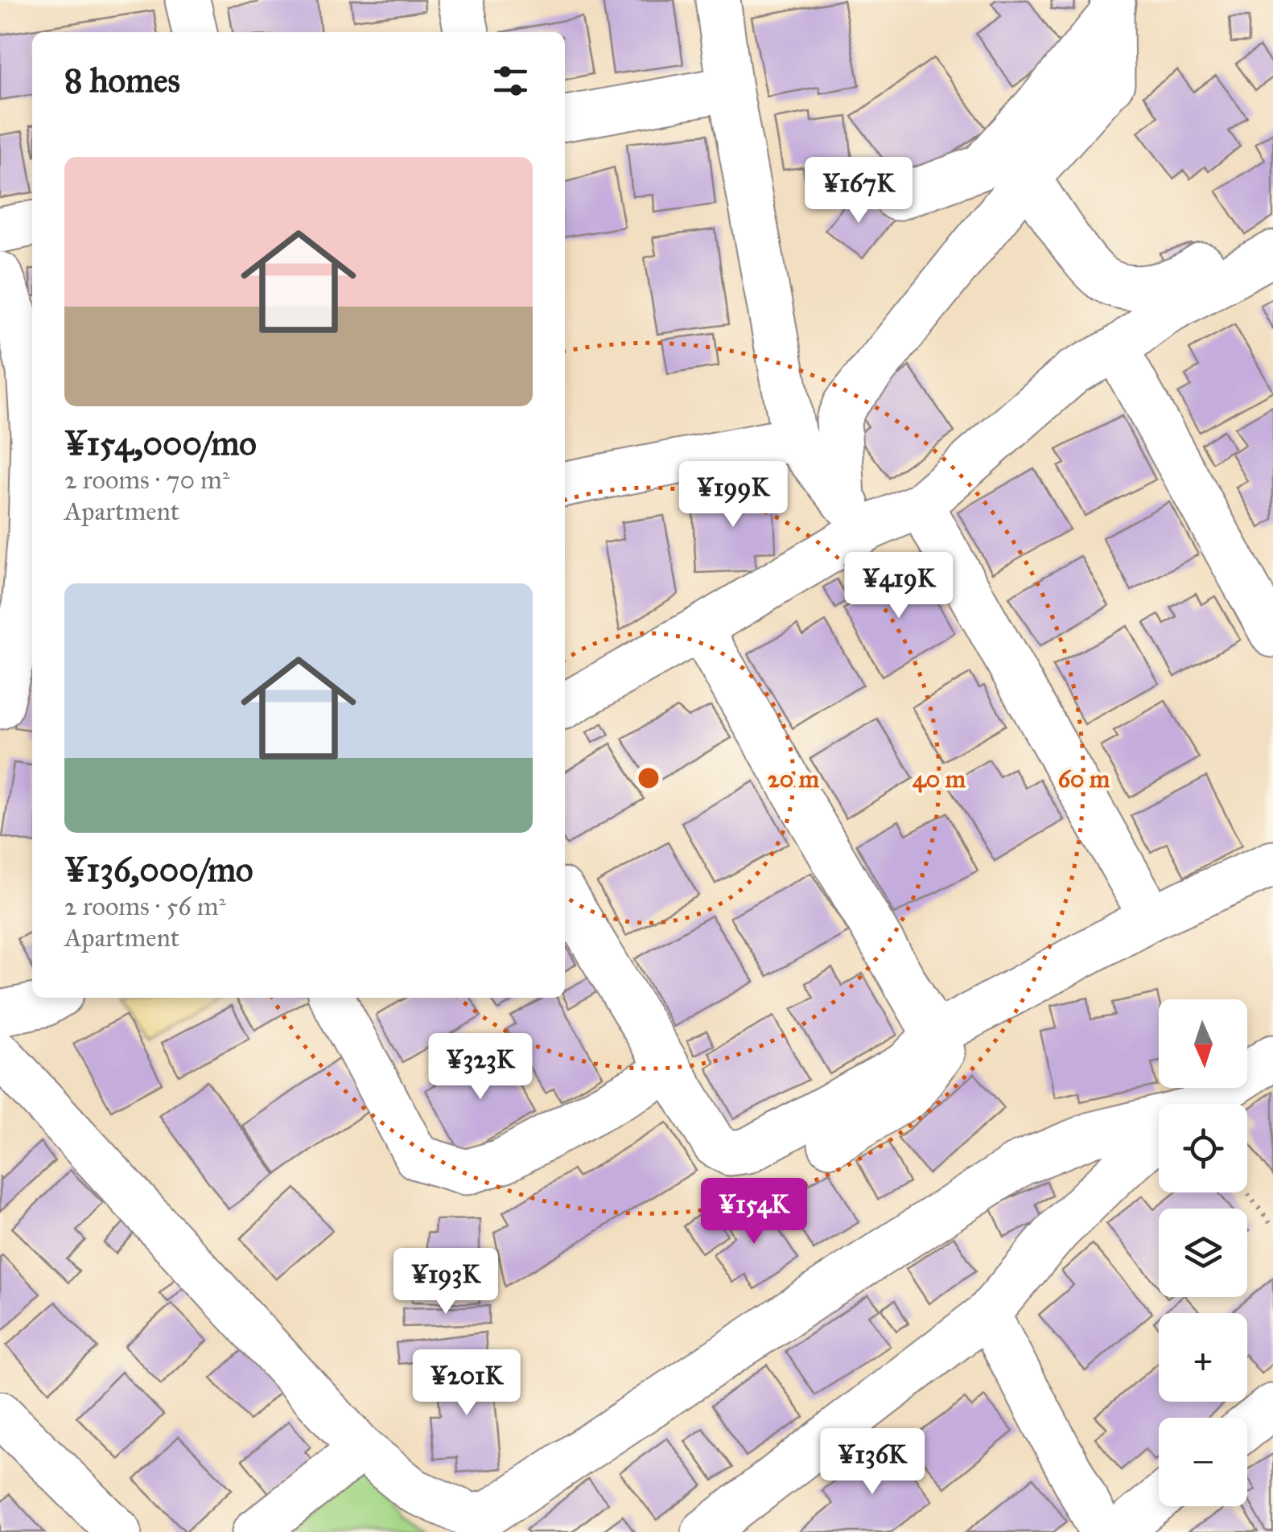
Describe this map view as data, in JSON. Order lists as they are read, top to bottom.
{
  "north": "bottom",
  "page": {
    "heading": "8 homes",
    "list": [
      {
        "name": "¥154,000/mo",
        "note": "2 rooms · 70 m² · Apartment"
      },
      {
        "name": "¥136,000/mo",
        "note": "2 rooms · 56 m² · Apartment"
      }
    ],
    "price": [
      "¥167K",
      "¥199K",
      "¥419K",
      "¥323K",
      "¥154K",
      "¥193K",
      "¥201K",
      "¥136K"
    ],
    "map_buttons": ["+", "−"]
  },
  "rings": ["20 m", "40 m", "60 m"]
}
